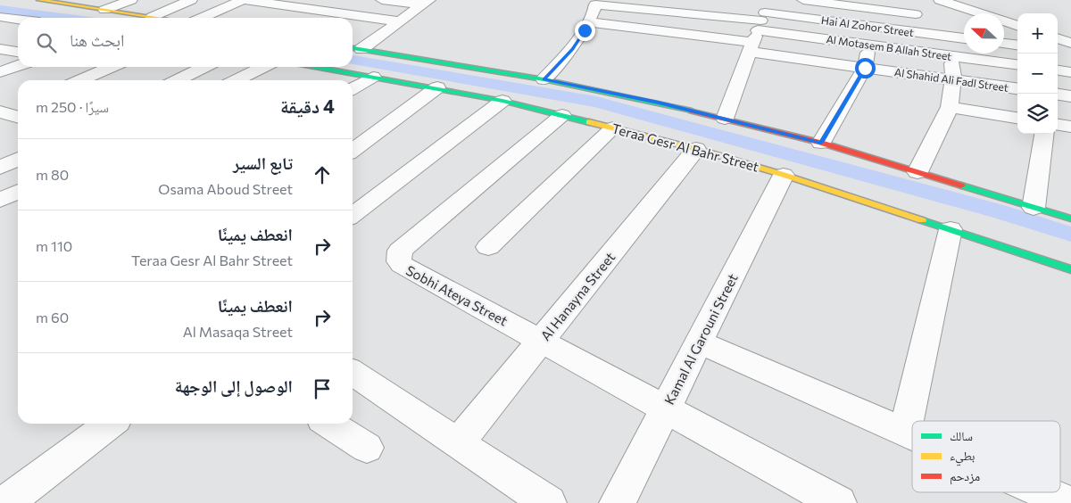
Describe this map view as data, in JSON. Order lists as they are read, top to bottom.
{
  "streets": {
    "street": [
      "Hai Al Zohor Street",
      "Al Motasem B Allah Street",
      "Al Shahid Ali Fadl Street",
      "Teraa Gesr Al Bahr Street",
      "Sobhi Ateya Street",
      "Al Hanayna Street",
      "Kamal Al Garouni Street"
    ]
  },
  "crossings": [
    ["Hai Al Zohor Street", "Al Motasem B Allah Street"],
    ["Hai Al Zohor Street", "Al Shahid Ali Fadl Street"],
    ["Al Motasem B Allah Street", "Al Shahid Ali Fadl Street"],
    ["Teraa Gesr Al Bahr Street", "Sobhi Ateya Street"],
    ["Teraa Gesr Al Bahr Street", "Al Hanayna Street"],
    ["Teraa Gesr Al Bahr Street", "Kamal Al Garouni Street"],
    ["Sobhi Ateya Street", "Al Hanayna Street"],
    ["Sobhi Ateya Street", "Kamal Al Garouni Street"]
  ],
  "legend": ["سالك", "بطيء", "مزدحم"],
  "north": "left",
  "page": {
    "map_buttons": ["+", "−"],
    "search": "ابحث هنا",
    "heading": ["4 دقيقة", "سيرًا · 250 m"],
    "list": [
      ["تابع السير", "Osama Aboud Street", "80 m"],
      ["انعطف يمينًا", "Teraa Gesr Al Bahr Street", "110 m"],
      ["انعطف يمينًا", "Al Masaqa Street", "60 m"],
      "الوصول إلى الوجهة"
    ]
  }
}
